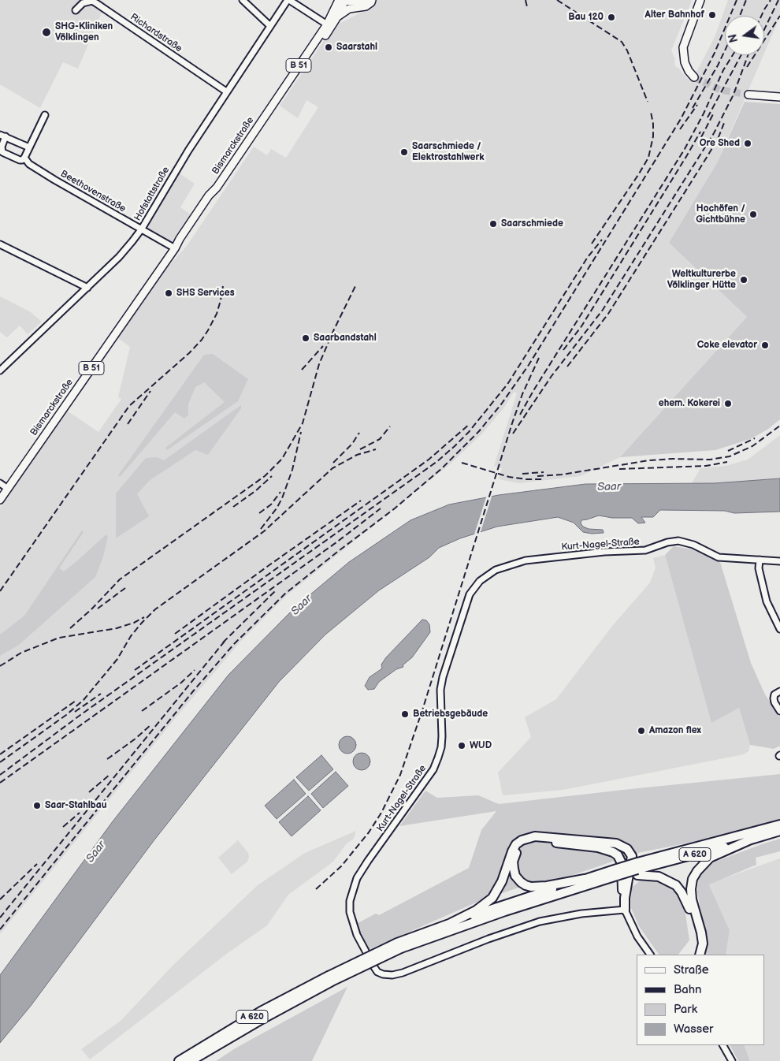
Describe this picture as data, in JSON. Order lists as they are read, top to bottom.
{
  "streets": {
    "highway": ["A 620"],
    "main road": ["B 51", "Bismarckstraße"],
    "street": [
      "Richardstraße",
      "Beethovenstraße",
      "Hofstattstraße",
      "Kurt-Nagel-Straße"
    ]
  },
  "crossings": [
    ["Richardstraße", "Hofstattstraße"],
    ["Bismarckstraße", "Beethovenstraße"],
    ["Beethovenstraße", "Hofstattstraße"]
  ],
  "water": ["Saar"],
  "places": [
    "Alter Bahnhof",
    "Bau 120",
    "SHG-Kliniken Völklingen",
    "Saarstahl",
    "Ore Shed",
    "Saarschmiede / Elektrostahlwerk",
    "Hochöfen / Gichtbühne",
    "Saarschmiede",
    "Weltkulturerbe Völklinger Hütte",
    "SHS Services",
    "Saarbandstahl",
    "Coke elevator",
    "ehem. Kokerei",
    "Betriebsgebäude",
    "Amazon flex",
    "WUD",
    "Saar-Stahlbau"
  ],
  "legend": [
    "Straße",
    "Bahn",
    "Park",
    "Wasser"
  ],
  "north": "left"
}
